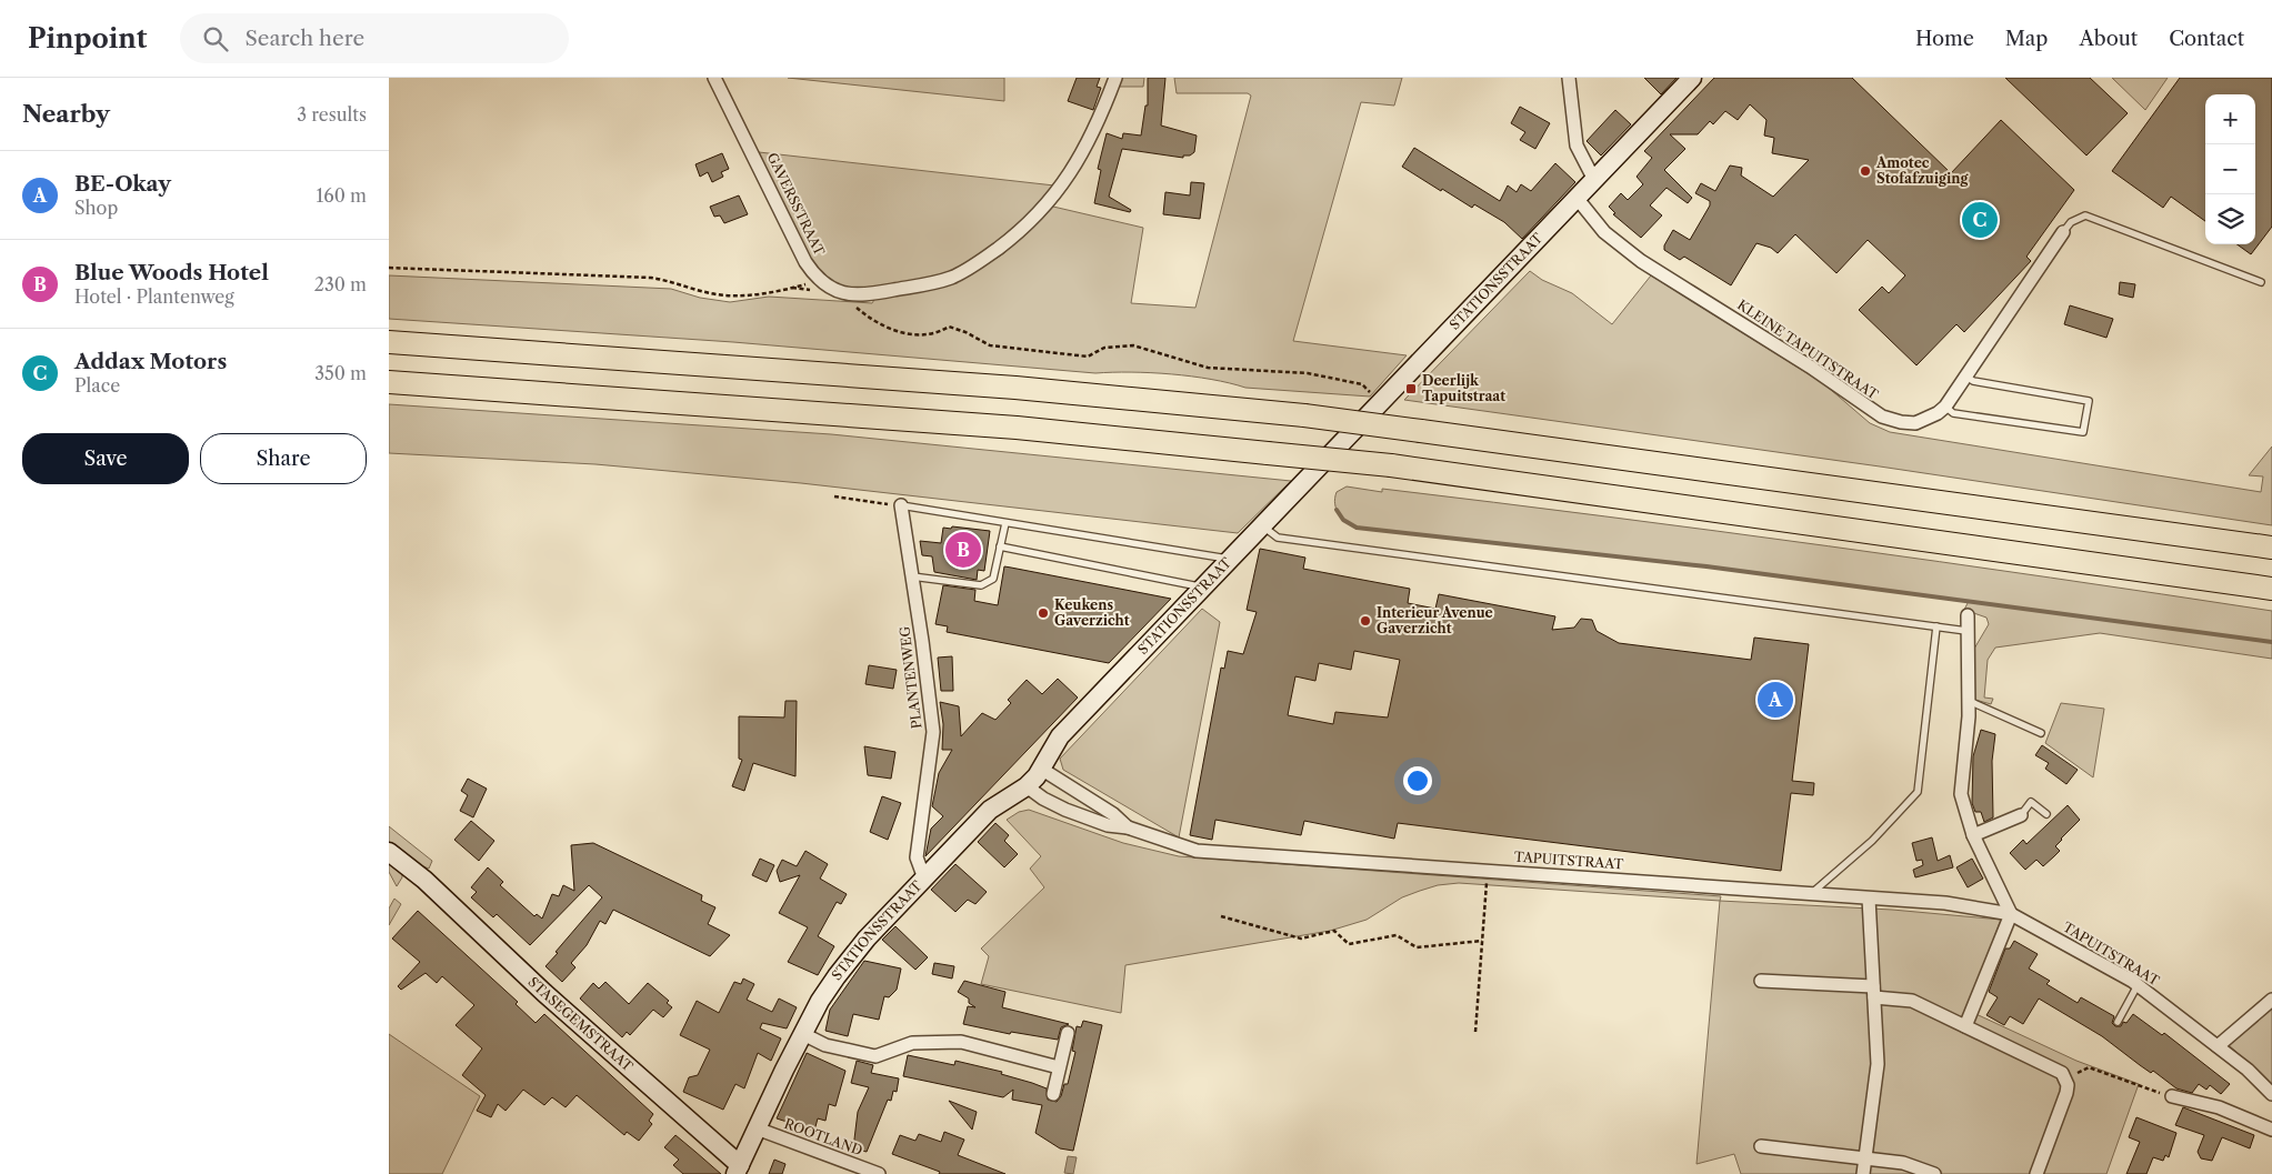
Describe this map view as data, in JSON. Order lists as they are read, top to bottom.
{
  "streets": {
    "street": [
      "GAVERSSTRAAT",
      "STATIONSSTRAAT",
      "KLEINE TAPUITSTRAAT",
      "PLANTENWEG",
      "TAPUITSTRAAT",
      "STASEGEMSTRAAT",
      "ROOTLAND"
    ]
  },
  "crossings": [
    ["STATIONSSTRAAT", "KLEINE TAPUITSTRAAT"],
    ["STATIONSSTRAAT", "PLANTENWEG"],
    ["STATIONSSTRAAT", "TAPUITSTRAAT"],
    ["STATIONSSTRAAT", "STASEGEMSTRAAT"],
    ["STATIONSSTRAAT", "ROOTLAND"]
  ],
  "places": {
    "other": ["Amotec Stofafzuiging", "Keukens Gaverzicht", "Interieur Avenue Gaverzicht"],
    "transit": ["Deerlijk Tapuitstraat"]
  },
  "page": {
    "header": "Pinpoint",
    "search": "Search here",
    "nav": [
      "Home",
      "Map",
      "About",
      "Contact"
    ],
    "heading": ["Nearby", "3 results"],
    "map_buttons": ["+", "−"],
    "list": [
      {
        "mark": "A",
        "name": "BE-Okay",
        "note": "Shop",
        "value": "160 m"
      },
      {
        "mark": "B",
        "name": "Blue Woods Hotel",
        "note": "Hotel · Plantenweg",
        "value": "230 m"
      },
      {
        "mark": "C",
        "name": "Addax Motors",
        "note": "Place",
        "value": "350 m"
      }
    ],
    "pins": ["C", "B", "A"],
    "buttons": ["Save", "Share"]
  }
}
